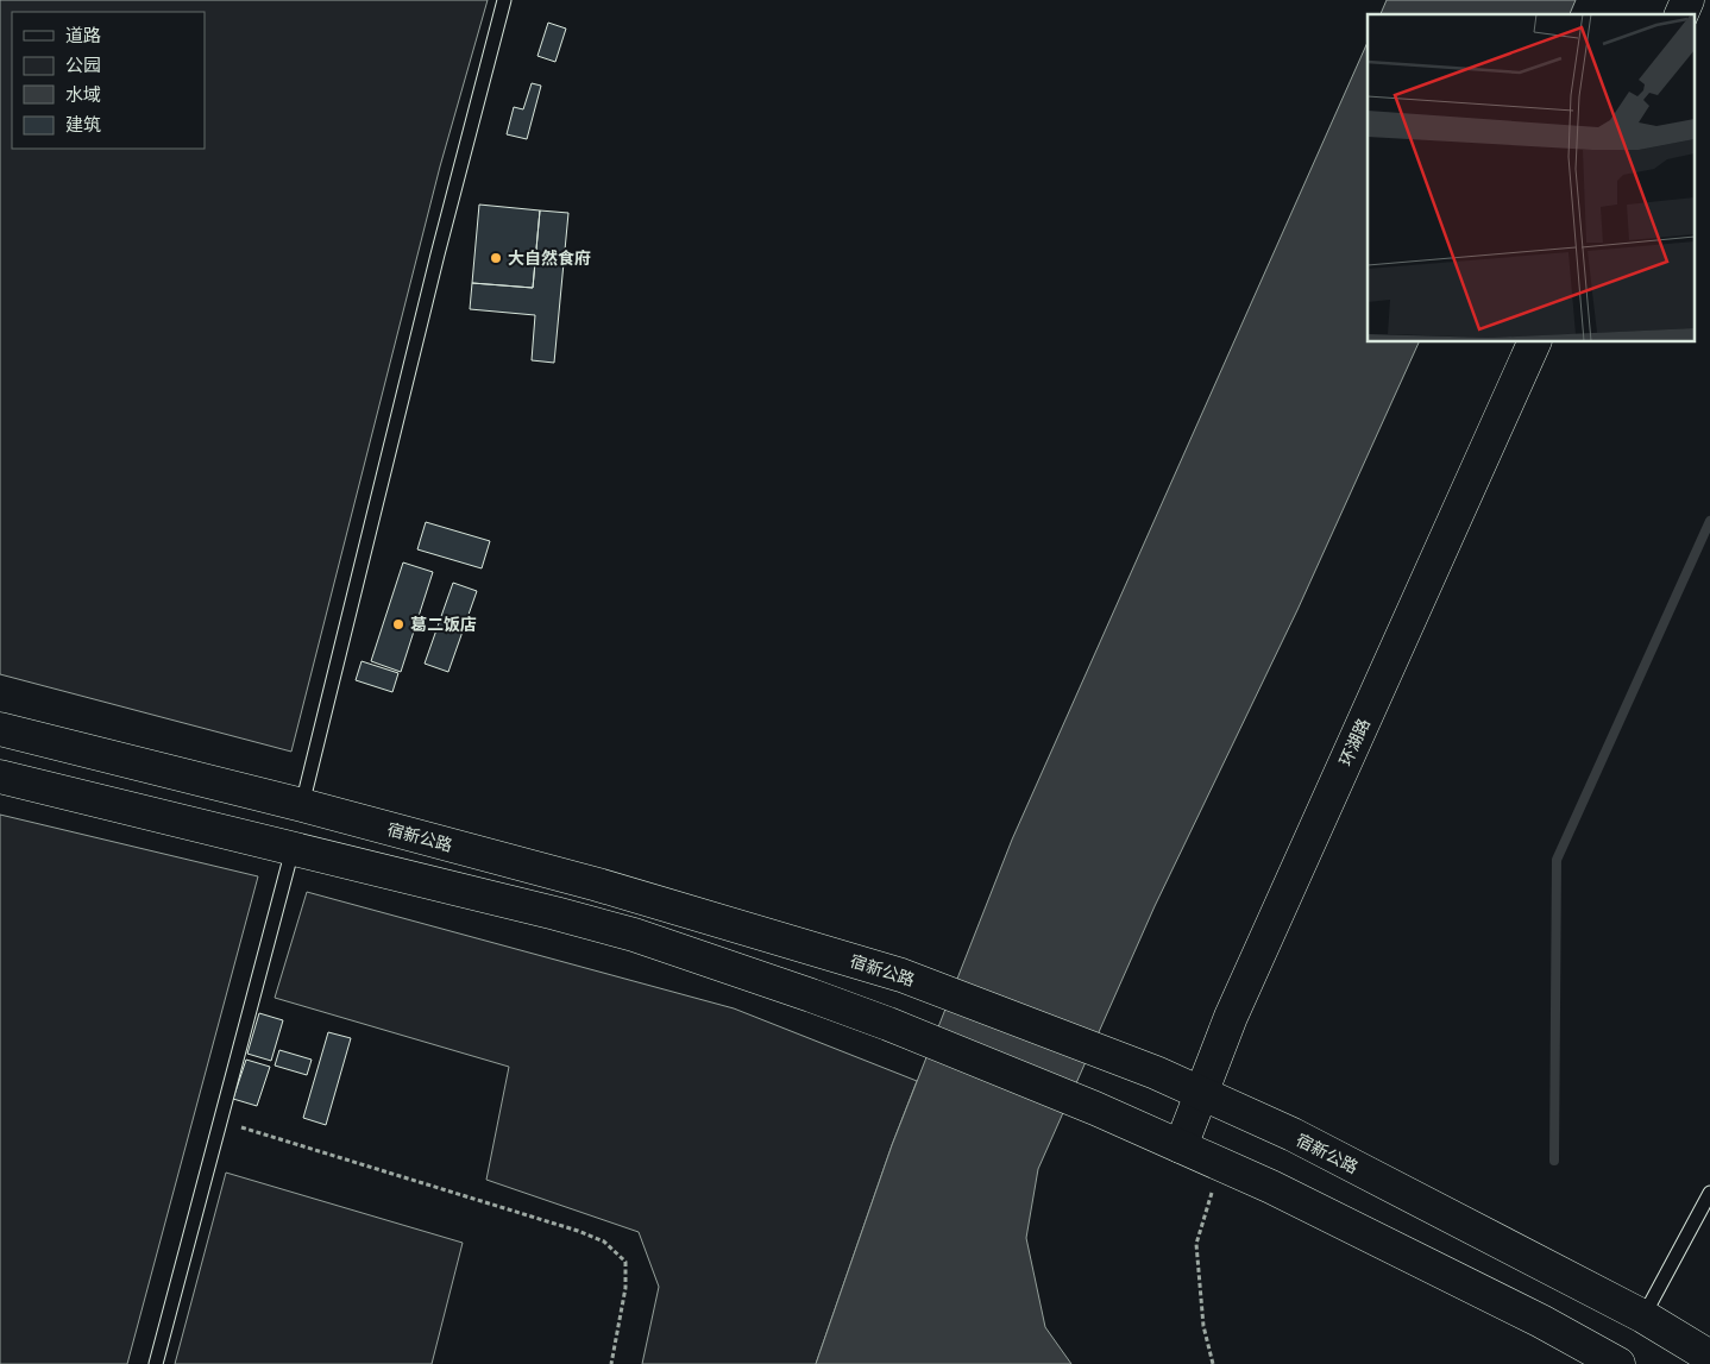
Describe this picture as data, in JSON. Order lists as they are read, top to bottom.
{
  "streets": {
    "main road": ["环湖路", "宿新公路"]
  },
  "crossings": [
    ["环湖路", "宿新公路"]
  ],
  "places": ["大自然食府", "葛二饭店"],
  "legend": [
    "道路",
    "公园",
    "水域",
    "建筑"
  ]
}
